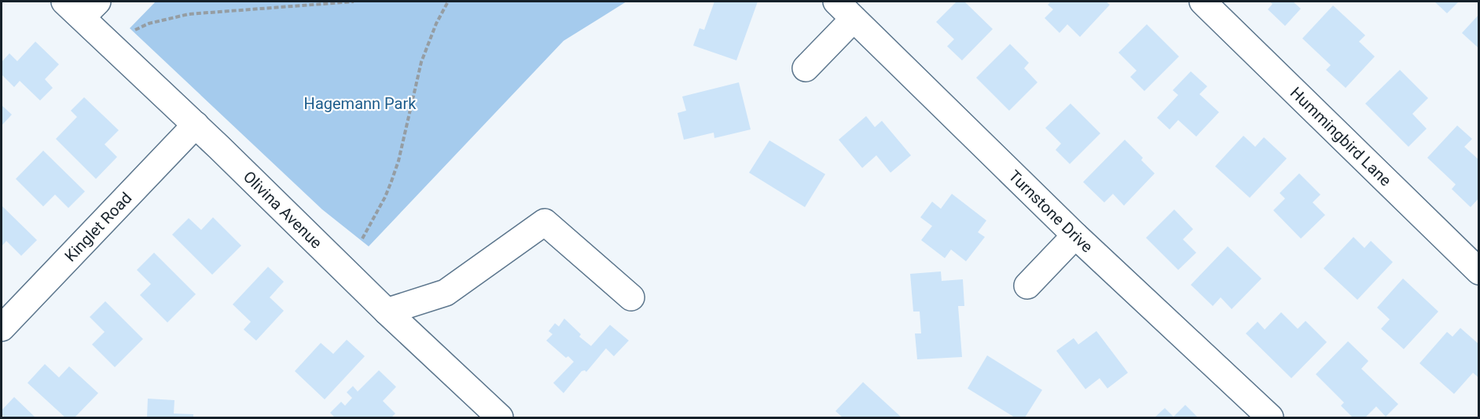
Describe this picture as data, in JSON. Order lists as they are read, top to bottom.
{
  "streets": {
    "street": [
      "Hummingbird Lane",
      "Olivina Avenue",
      "Turnstone Drive",
      "Kinglet Road"
    ]
  },
  "crossings": [
    ["Olivina Avenue", "Kinglet Road"]
  ],
  "parks": ["Hagemann Park"]
}
